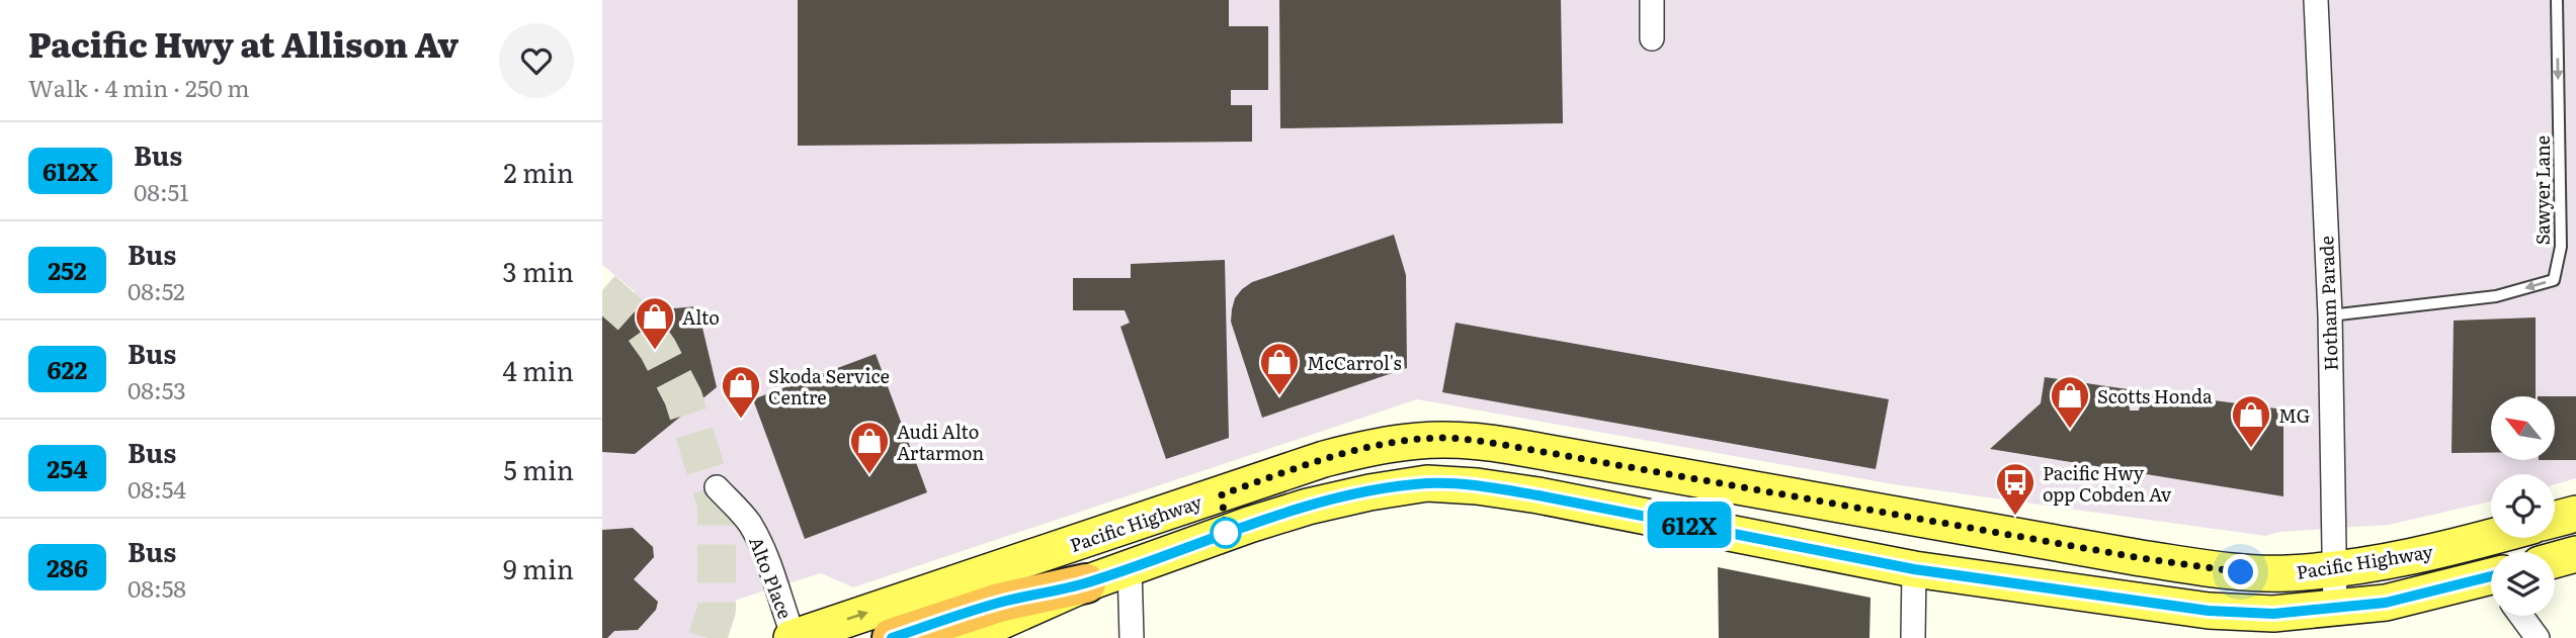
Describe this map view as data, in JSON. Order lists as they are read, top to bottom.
{
  "streets": {
    "main road": ["Pacific Highway"],
    "street": ["Hotham Parade", "Alto Place"],
    "lane": ["Sawyer Lane"]
  },
  "crossings": [
    ["Sawyer Lane", "Hotham Parade"],
    ["Hotham Parade", "Pacific Highway"],
    ["Pacific Highway", "Alto Place"]
  ],
  "places": {
    "shop": [
      "Alto",
      "McCarrol's",
      "Skoda Service Centre",
      "Scotts Honda",
      "MG",
      "Audi Alto Artarmon"
    ],
    "bus stop": ["Pacific Hwy opp Cobden Av"]
  },
  "lines": ["bus line 612X"],
  "north": "top left",
  "page": {
    "heading": ["Pacific Hwy at Allison Av", "Walk · 4 min · 250 m"],
    "on_map": "612X",
    "list": [
      {
        "mark": "612X",
        "name": "Bus",
        "note": "08:51",
        "value": "2 min"
      },
      {
        "mark": "252",
        "name": "Bus",
        "note": "08:52",
        "value": "3 min"
      },
      {
        "mark": "622",
        "name": "Bus",
        "note": "08:53",
        "value": "4 min"
      },
      {
        "mark": "254",
        "name": "Bus",
        "note": "08:54",
        "value": "5 min"
      },
      {
        "mark": "286",
        "name": "Bus",
        "note": "08:58",
        "value": "9 min"
      }
    ]
  }
}
